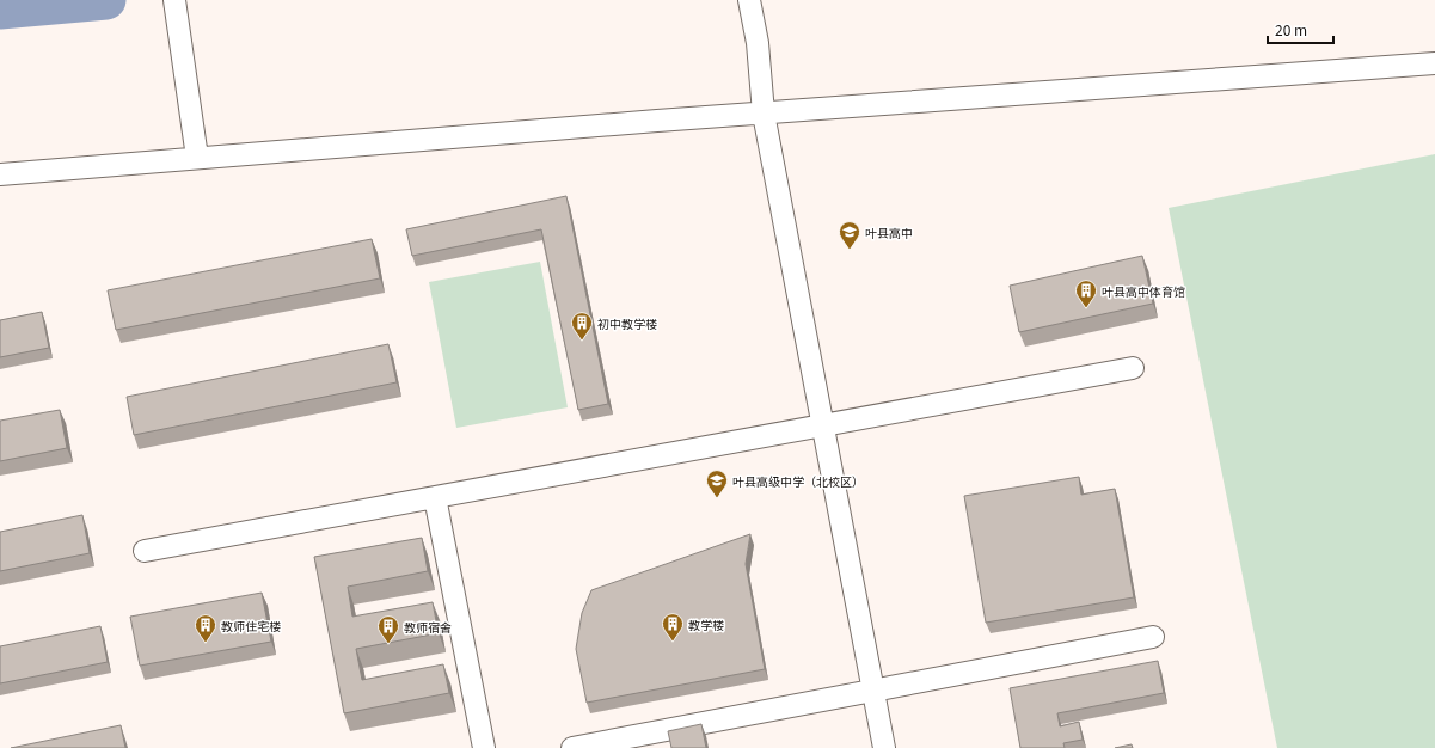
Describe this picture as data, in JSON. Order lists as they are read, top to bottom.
{
  "places": {
    "school or university": ["叶县高中", "叶县高级中学（北校区）"],
    "building": [
      "叶县高中体育馆",
      "初中教学楼",
      "教学楼",
      "教师住宅楼",
      "教师宿舍"
    ]
  },
  "scale_bar": "20 m"
}
